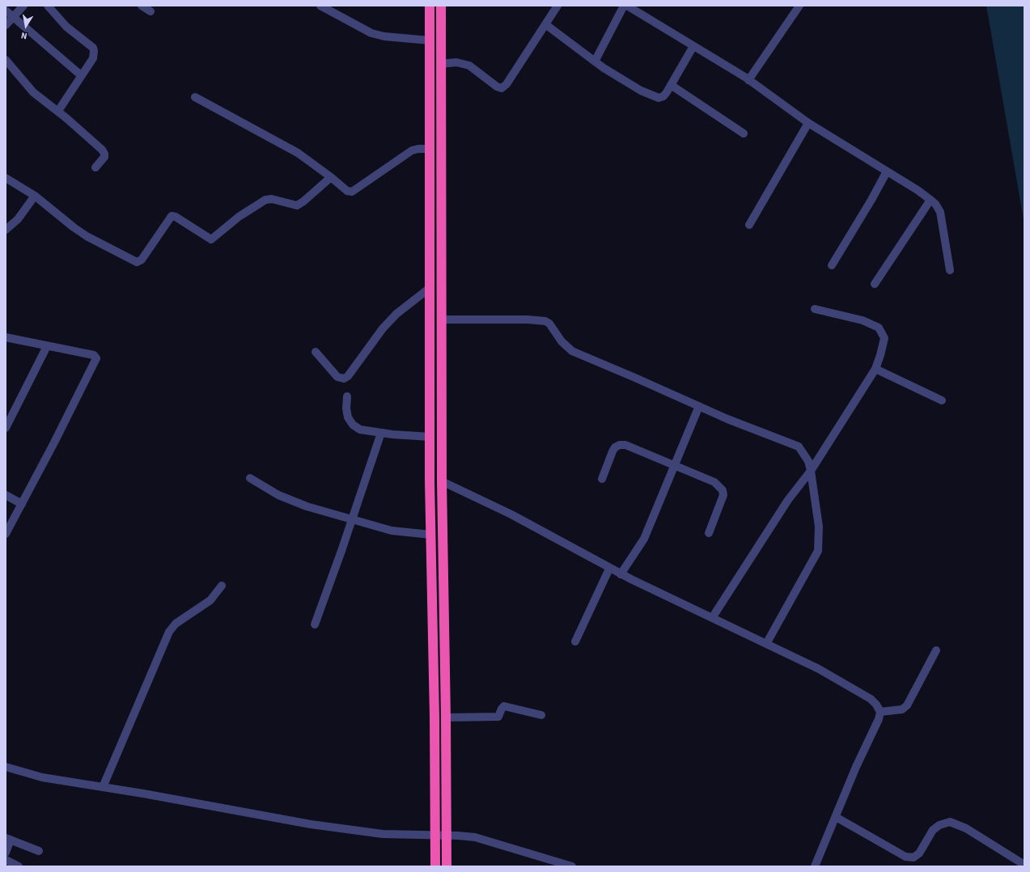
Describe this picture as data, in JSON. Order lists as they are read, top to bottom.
{
  "north": "bottom"
}
